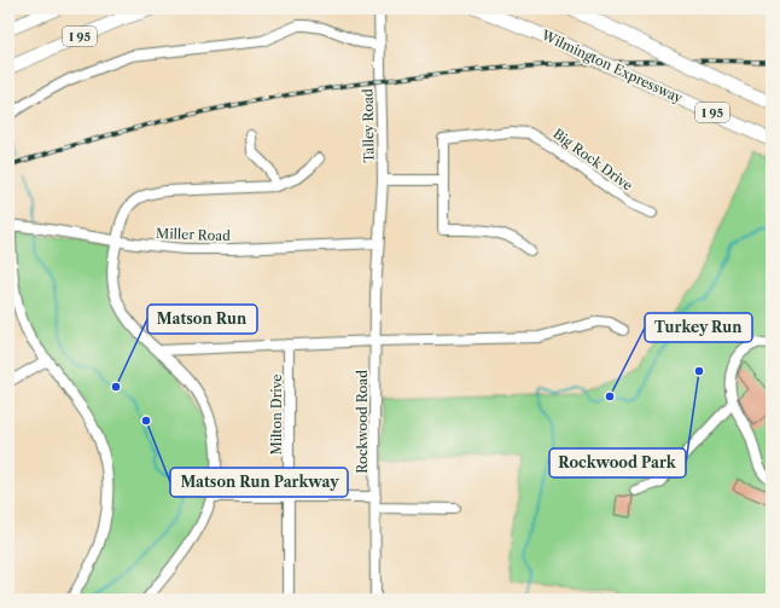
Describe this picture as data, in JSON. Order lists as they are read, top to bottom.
{
  "streets": {
    "highway": ["I 95", "Wilmington Expressway"],
    "street": [
      "Talley Road",
      "Big Rock Drive",
      "Miller Road",
      "Milton Drive",
      "Rockwood Road"
    ]
  },
  "crossings": [
    ["Talley Road", "Miller Road"],
    ["Talley Road", "Rockwood Road"],
    ["Miller Road", "Rockwood Road"]
  ],
  "places": [
    "Rockwood Park",
    "Matson Run",
    "Turkey Run",
    "Matson Run Parkway"
  ]
}
